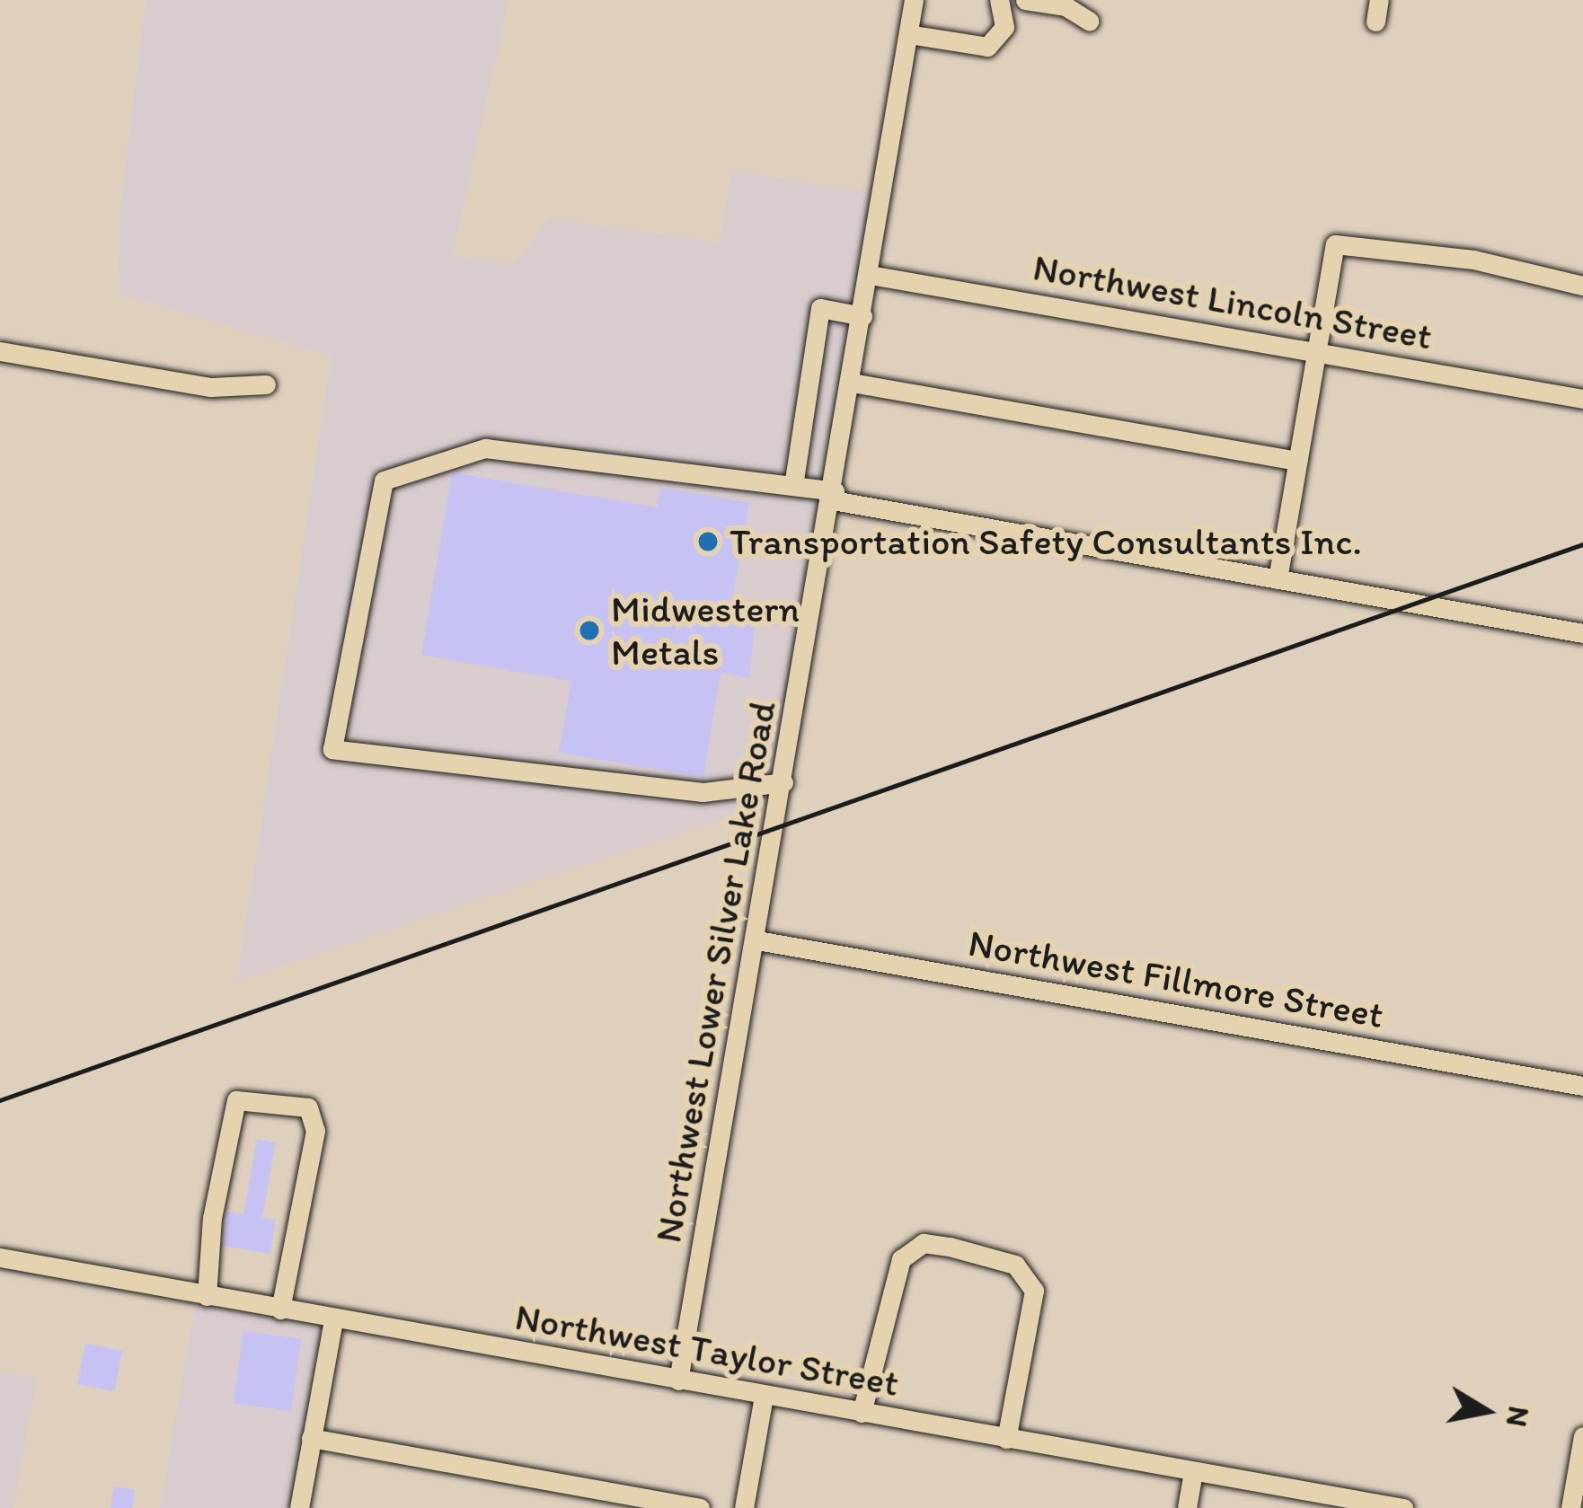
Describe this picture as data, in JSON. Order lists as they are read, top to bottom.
{
  "streets": {
    "street": [
      "Northwest Lincoln Street",
      "Northwest Lower Silver Lake Road",
      "Northwest Fillmore Street",
      "Northwest Taylor Street"
    ]
  },
  "crossings": [
    ["Northwest Lincoln Street", "Northwest Lower Silver Lake Road"],
    ["Northwest Lower Silver Lake Road", "Northwest Fillmore Street"],
    ["Northwest Lower Silver Lake Road", "Northwest Taylor Street"]
  ],
  "places": ["Transportation Safety Consultants Inc.", "Midwestern Metals"],
  "north": "right"
}
